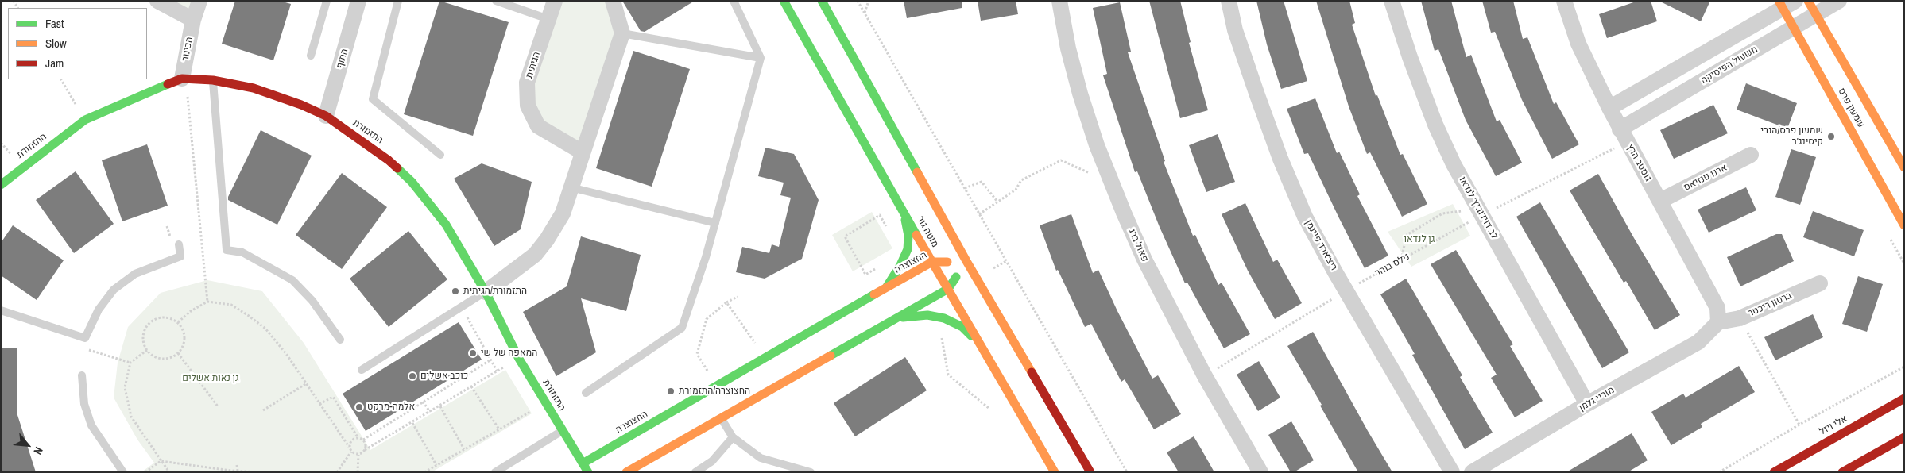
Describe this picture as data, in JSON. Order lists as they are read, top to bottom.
{
  "streets": {
    "street": [
      "הכינור",
      "התוף",
      "הגיתית",
      "משעול הפיסיקה",
      "שמעון פרס",
      "התזמורת",
      "גוסטב הרץ",
      "ארנו פנזיאס",
      "לב דוידוביץ' לנדאו",
      "מוטה גור",
      "פאול ברג",
      "ריצ'ארד פיינמן",
      "החצוצרה",
      "ברטון ריכטר",
      "מוריי גלמן",
      "אלי ויזל"
    ],
    "path": ["נילס בוהר"]
  },
  "crossings": [
    ["הכינור", "התזמורת"],
    ["התוף", "התזמורת"],
    ["משעול הפיסיקה", "שמעון פרס"],
    ["משעול הפיסיקה", "גוסטב הרץ"],
    ["משעול הפיסיקה", "נילס בוהר"],
    ["התזמורת", "החצוצרה"],
    ["גוסטב הרץ", "ארנו פנזיאס"],
    ["גוסטב הרץ", "נילס בוהר"],
    ["גוסטב הרץ", "ברטון ריכטר"],
    ["גוסטב הרץ", "מוריי גלמן"],
    ["לב דוידוביץ' לנדאו", "נילס בוהר"],
    ["לב דוידוביץ' לנדאו", "מוריי גלמן"],
    ["מוטה גור", "החצוצרה"],
    ["פאול ברג", "נילס בוהר"],
    ["ריצ'ארד פיינמן", "נילס בוהר"],
    ["ברטון ריכטר", "מוריי גלמן"]
  ],
  "parks": ["גן לנדאו", "גן נאות אשלים"],
  "places": [
    "שמעון פרס/הנרי קיסינג׳ר",
    "התזמורת/הגיתית",
    "המאפה של שי",
    "כוכב אשלים",
    "החצוצרה/התזמורת",
    "אלמה-מרקט"
  ],
  "legend": ["Fast", "Slow", "Jam"],
  "north": "bottom right"
}
